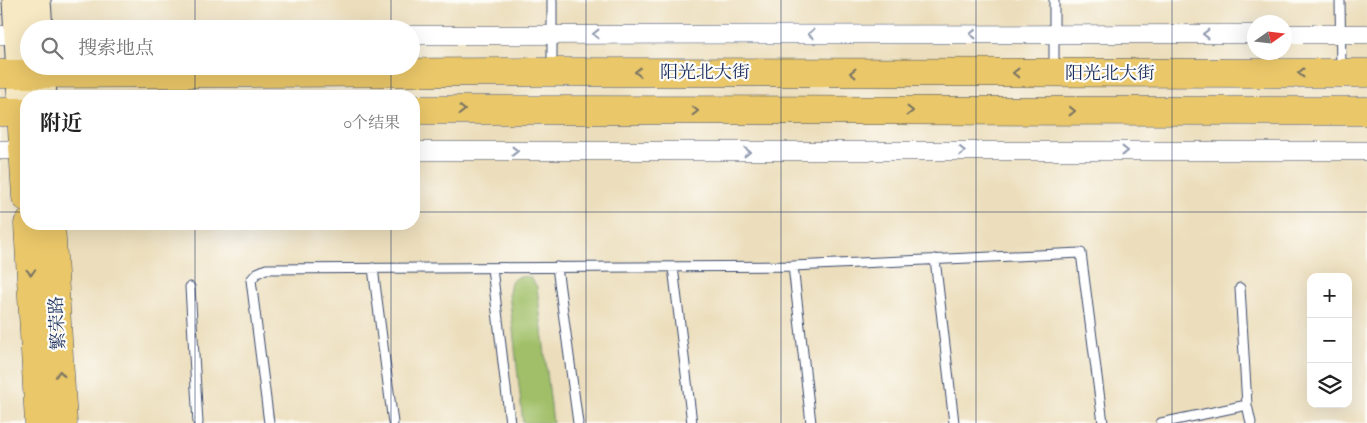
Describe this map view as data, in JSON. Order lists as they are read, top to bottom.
{
  "streets": {
    "main road": ["阳光北大街", "繁荣路"]
  },
  "north": "right",
  "page": {
    "search": "搜索地点",
    "heading": ["附近", "0个结果"],
    "map_buttons": ["+", "−"]
  }
}
